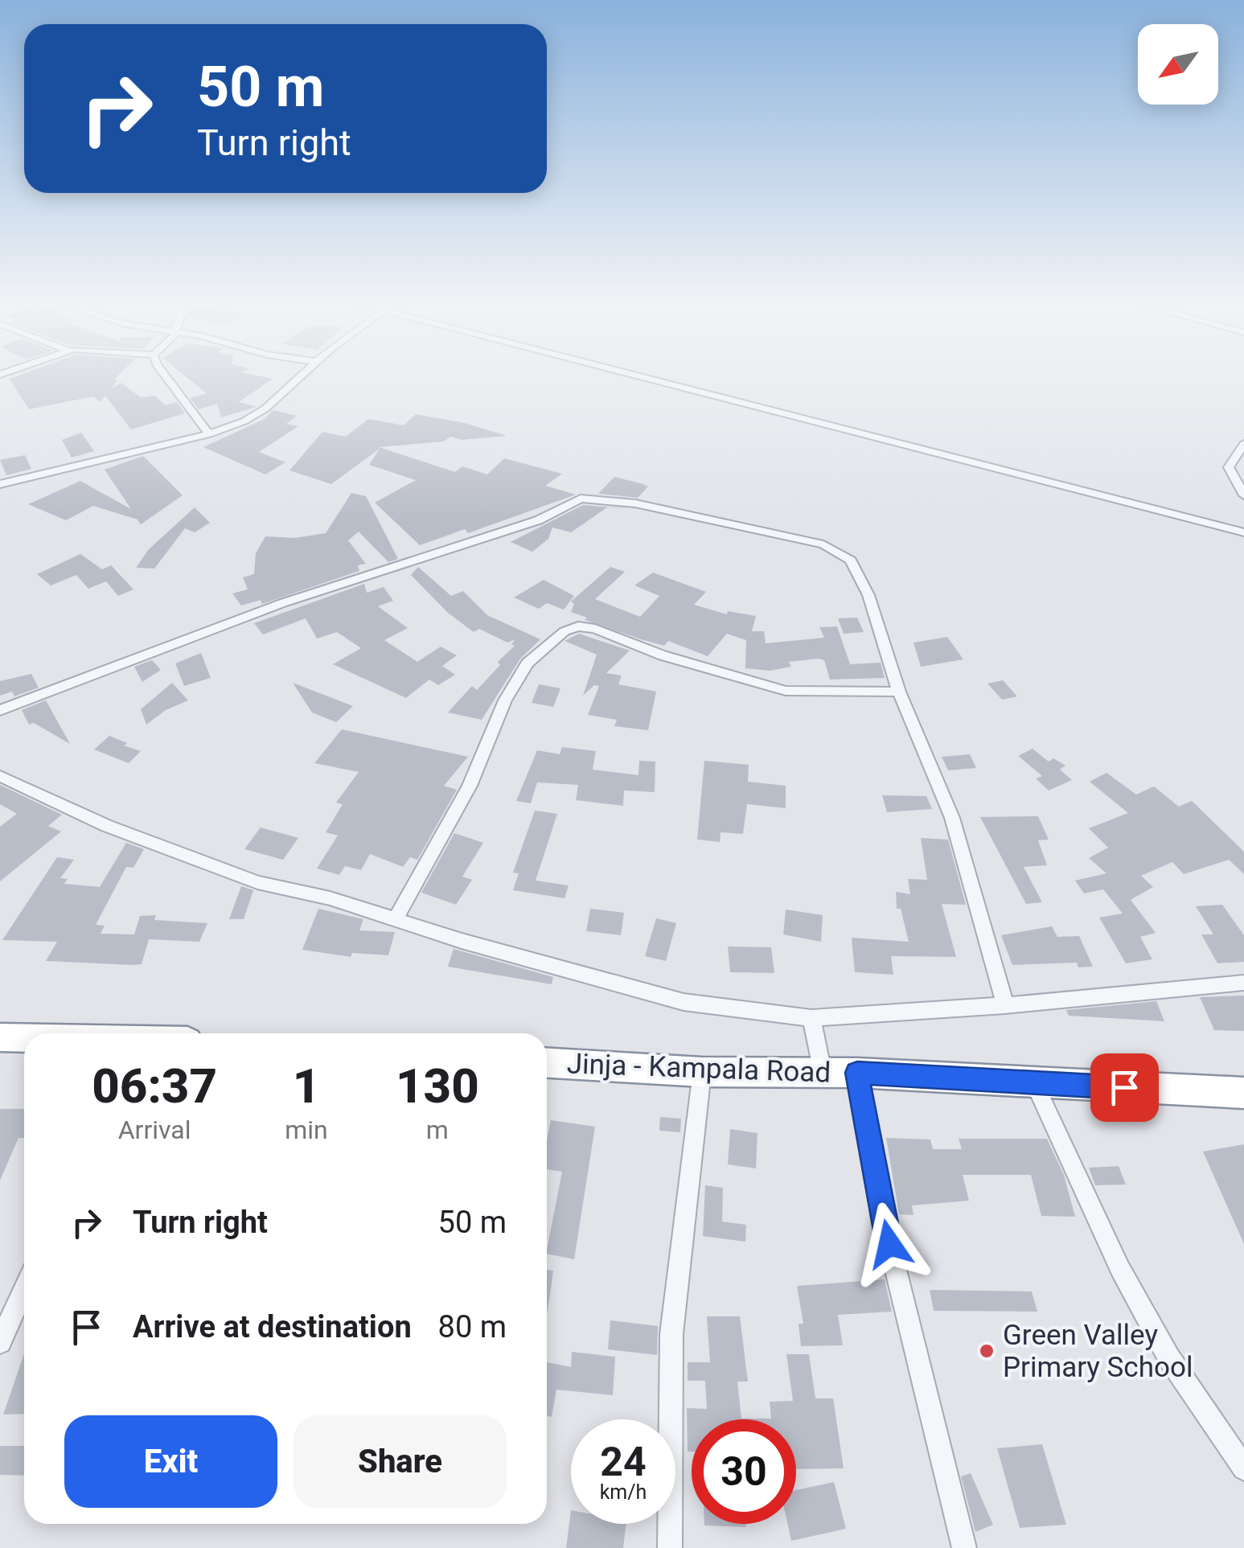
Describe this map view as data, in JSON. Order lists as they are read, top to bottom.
{
  "streets": {
    "highway": ["Jinja - Kampala Road"]
  },
  "places": ["Green Valley Primary School"],
  "north": "bottom left",
  "page": {
    "turn": ["50 m", "Turn right"],
    "eta": [
      "06:37",
      "Arrival",
      "1",
      "min",
      "130",
      "m"
    ],
    "list": [
      {
        "name": "Turn right",
        "value": "50 m"
      },
      {
        "name": "Arrive at destination",
        "value": "80 m"
      }
    ],
    "buttons": ["Exit", "Share"],
    "speed": "24 km/h",
    "limit": "30"
  }
}
